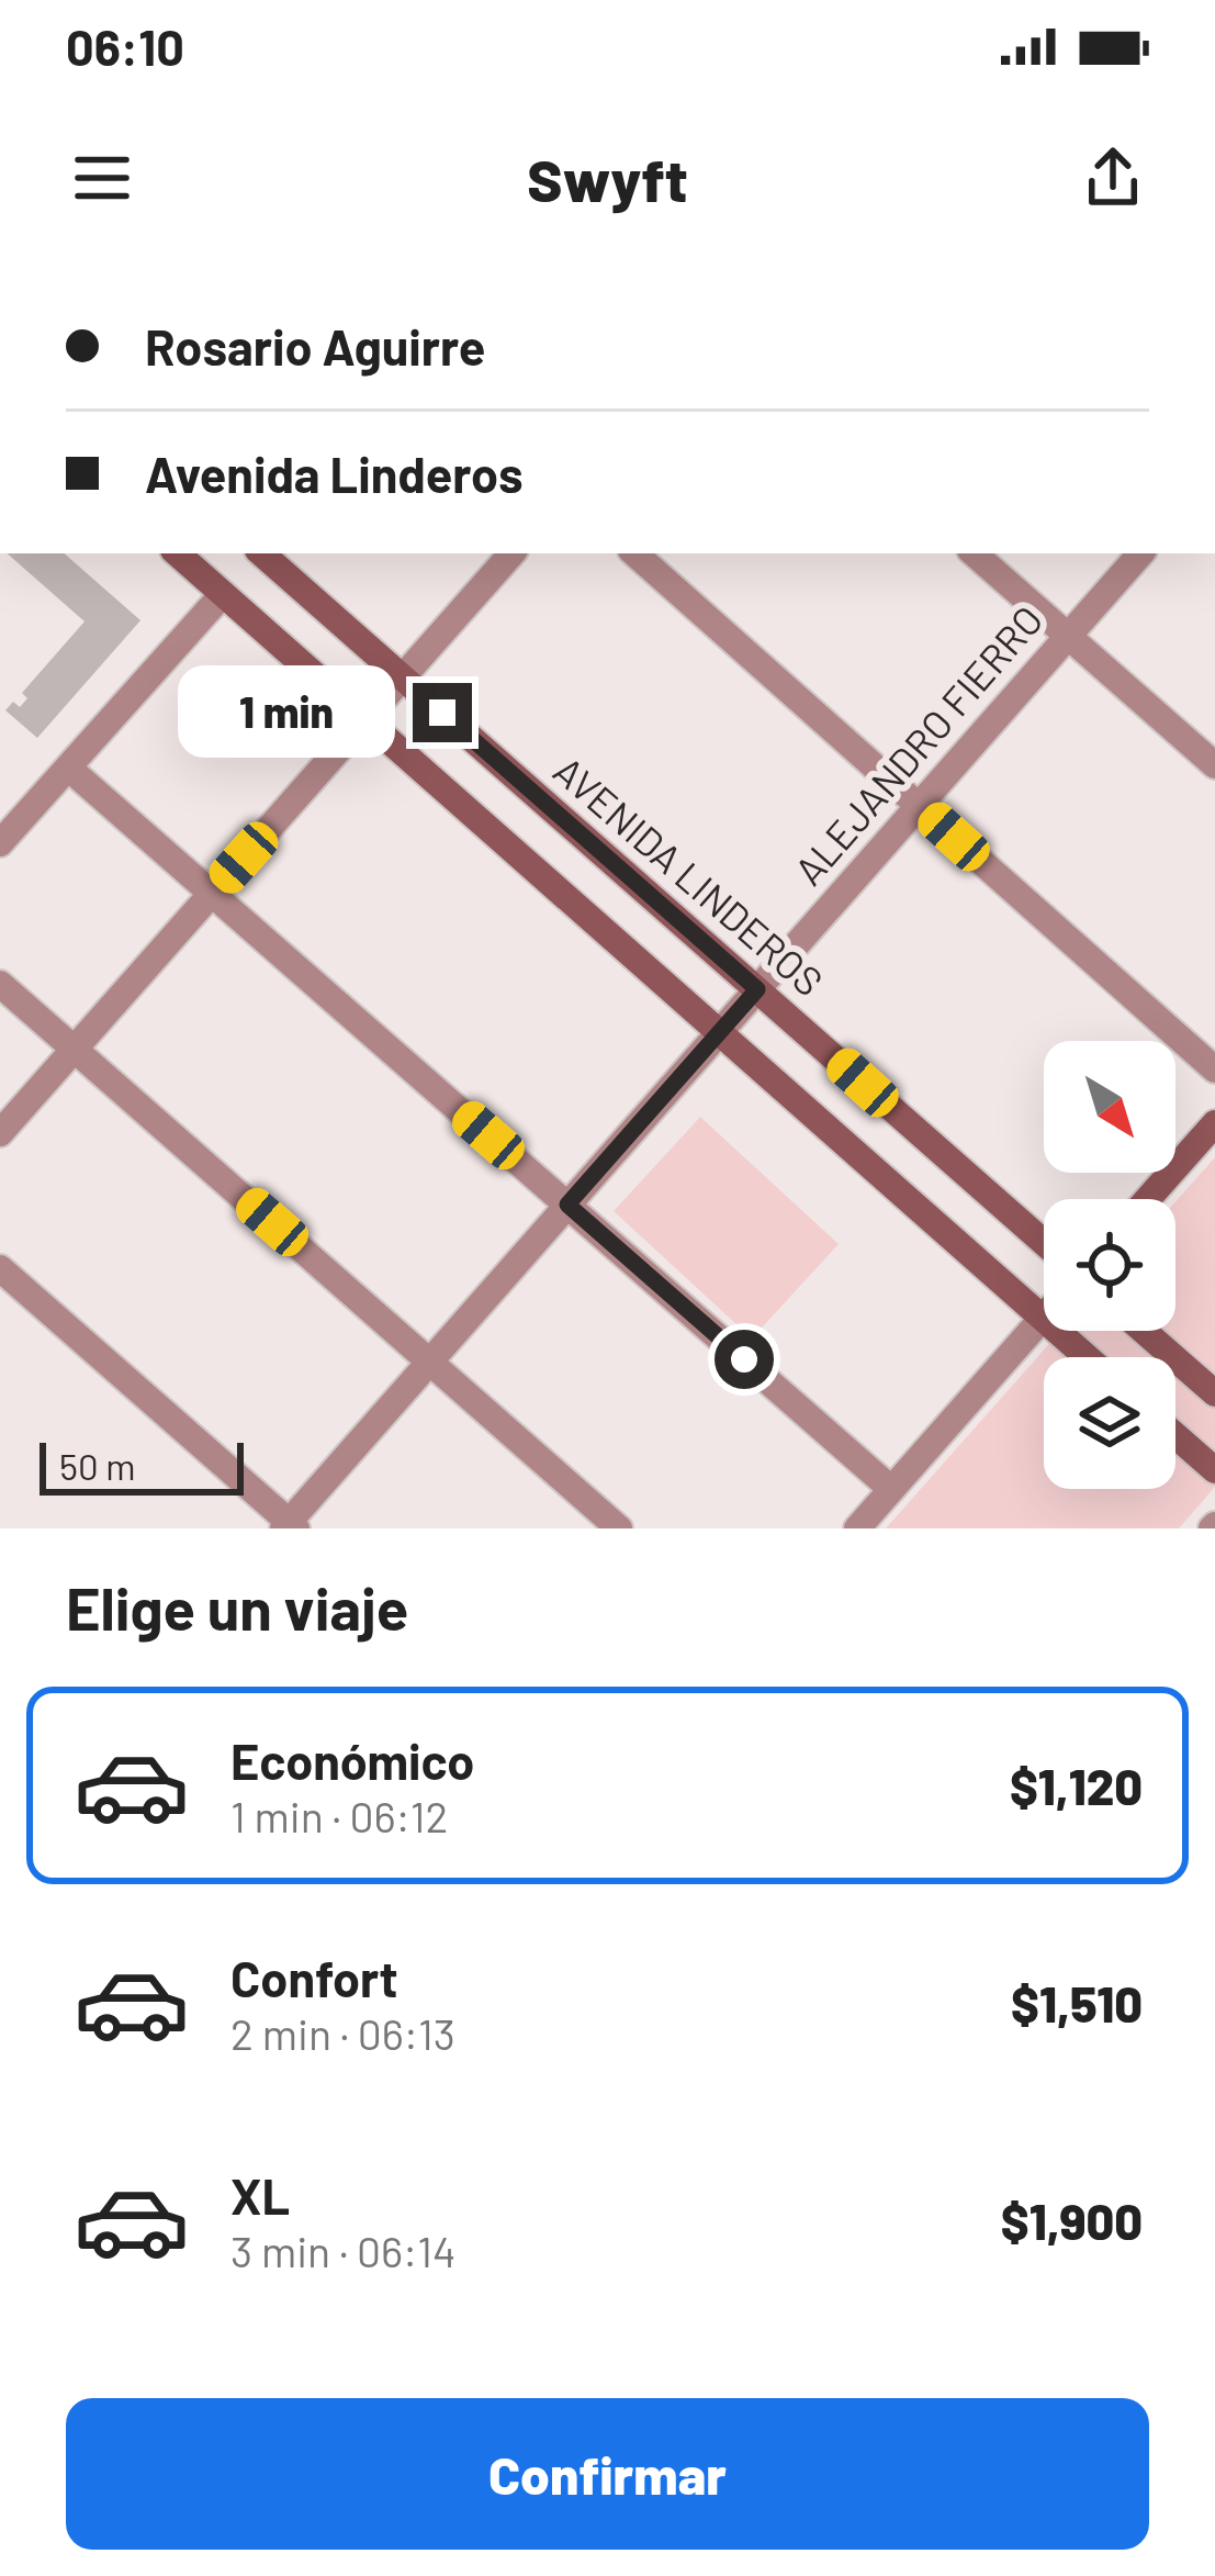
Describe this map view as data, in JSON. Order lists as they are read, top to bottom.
{
  "streets": {
    "street": ["ALEJANDRO FIERRO", "AVENIDA LINDEROS"]
  },
  "crossings": [
    ["ALEJANDRO FIERRO", "AVENIDA LINDEROS"]
  ],
  "scale_bar": "50 m",
  "north": "bottom right",
  "page": {
    "status": "06:10",
    "header": "Swyft",
    "banner": ["Rosario Aguirre", "Avenida Linderos"],
    "bubble": "1 min",
    "scale": "50 m",
    "heading": "Elige un viaje",
    "list": [
      {
        "name": "Económico",
        "note": "1 min · 06:12",
        "value": "$1,120"
      },
      {
        "name": "Confort",
        "note": "2 min · 06:13",
        "value": "$1,510"
      },
      {
        "name": "XL",
        "note": "3 min · 06:14",
        "value": "$1,900"
      }
    ],
    "buttons": "Confirmar"
  }
}
